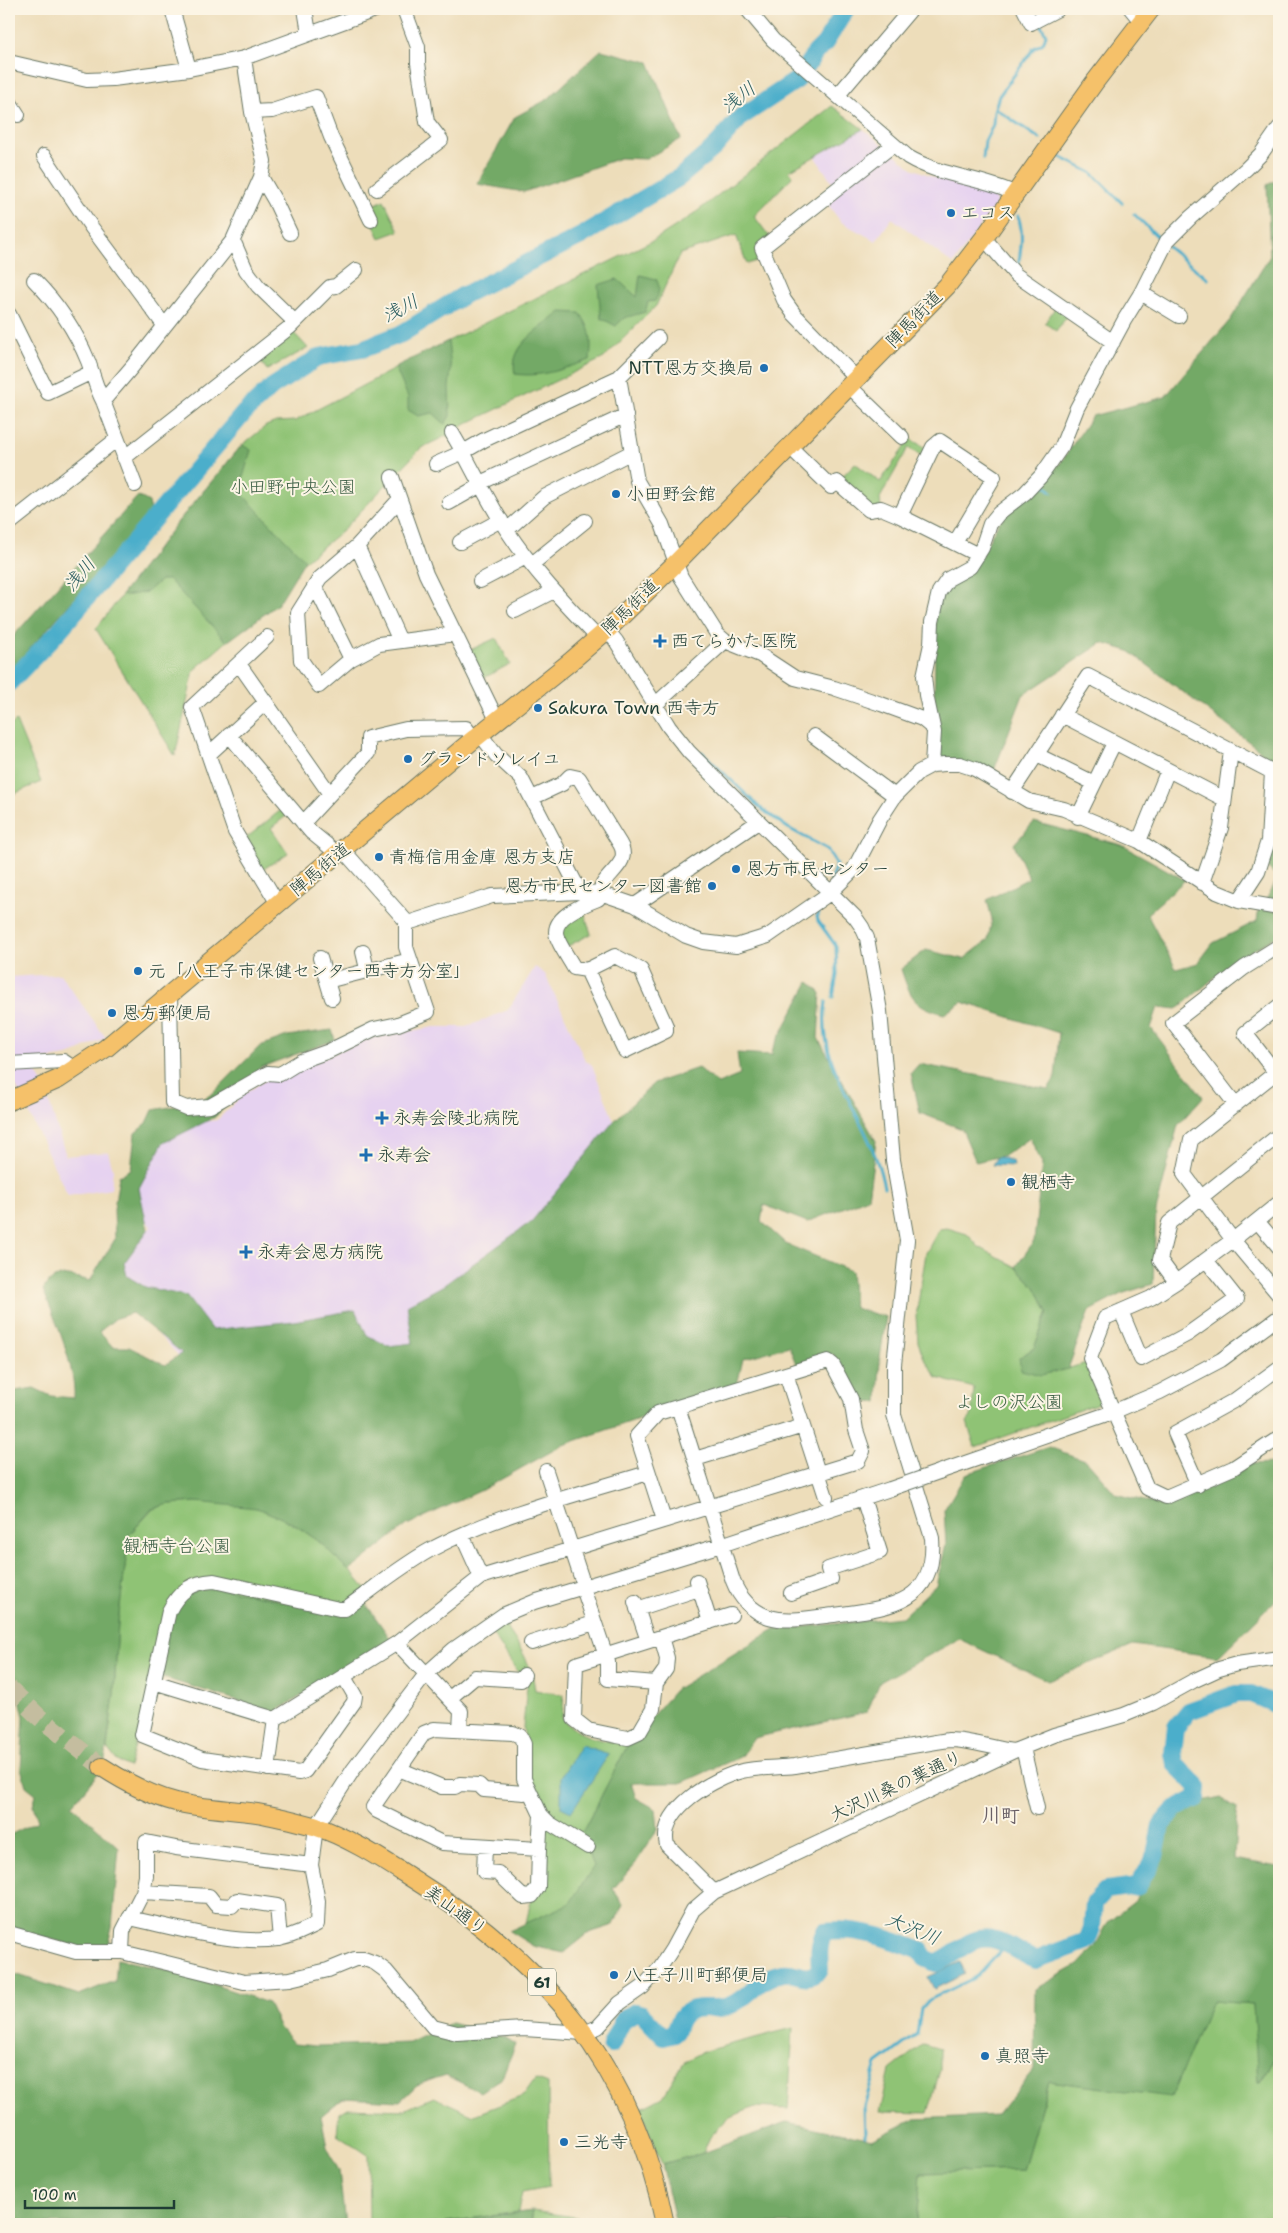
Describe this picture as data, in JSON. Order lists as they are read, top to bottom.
{
  "streets": {
    "main road": ["陣馬街道", "美山通り", "61"],
    "street": ["大沢川桑の葉通り"]
  },
  "crossings": [
    ["大沢川桑の葉通り", "美山通り"]
  ],
  "districts": ["川町"],
  "water": ["浅川", "大沢川"],
  "parks": ["小田野中央公園", "よしの沢公園", "観栖寺台公園"],
  "places": {
    "other": [
      "エコス",
      "NTT恩方交換局",
      "小田野会館",
      "Sakura Town 西寺方",
      "グランドソレイユ",
      "青梅信用金庫 恩方支店",
      "恩方市民センター",
      "恩方市民センター図書館",
      "元「八王子市保健センター西寺方分室」",
      "恩方郵便局",
      "観栖寺",
      "八王子川町郵便局",
      "真照寺",
      "三光寺"
    ],
    "health": [
      "西てらかた医院",
      "永寿会陵北病院",
      "永寿会",
      "永寿会恩方病院"
    ]
  },
  "scale_bar": "100 m"
}
